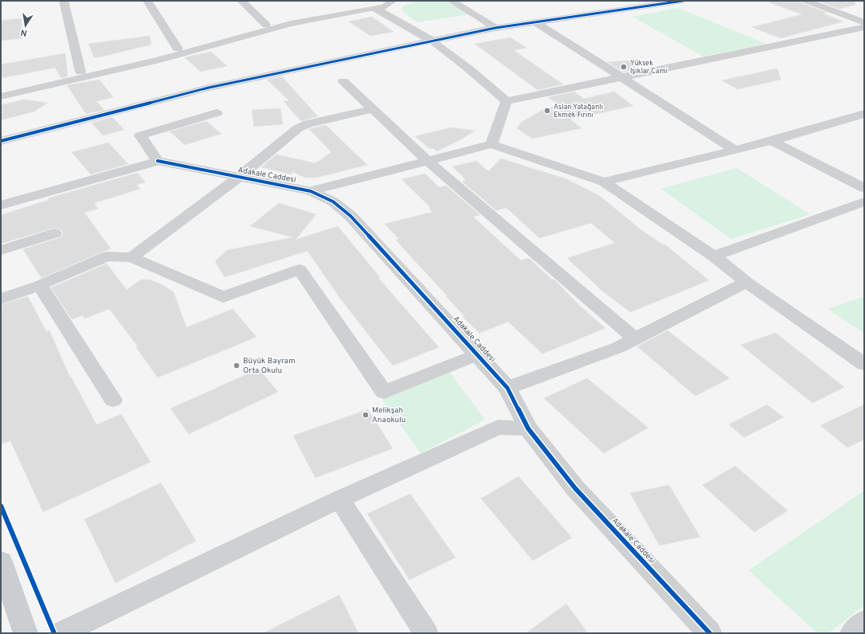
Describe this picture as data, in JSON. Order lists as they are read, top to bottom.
{
  "streets": {
    "street": ["Adakale Caddesi"]
  },
  "places": [
    "Yüksek Işıklar Cami",
    "Aslan Yatağanlı Ekmek Fırını",
    "Büyük Bayram Orta Okulu",
    "Melikşah Anaokulu"
  ],
  "north": "bottom"
}
